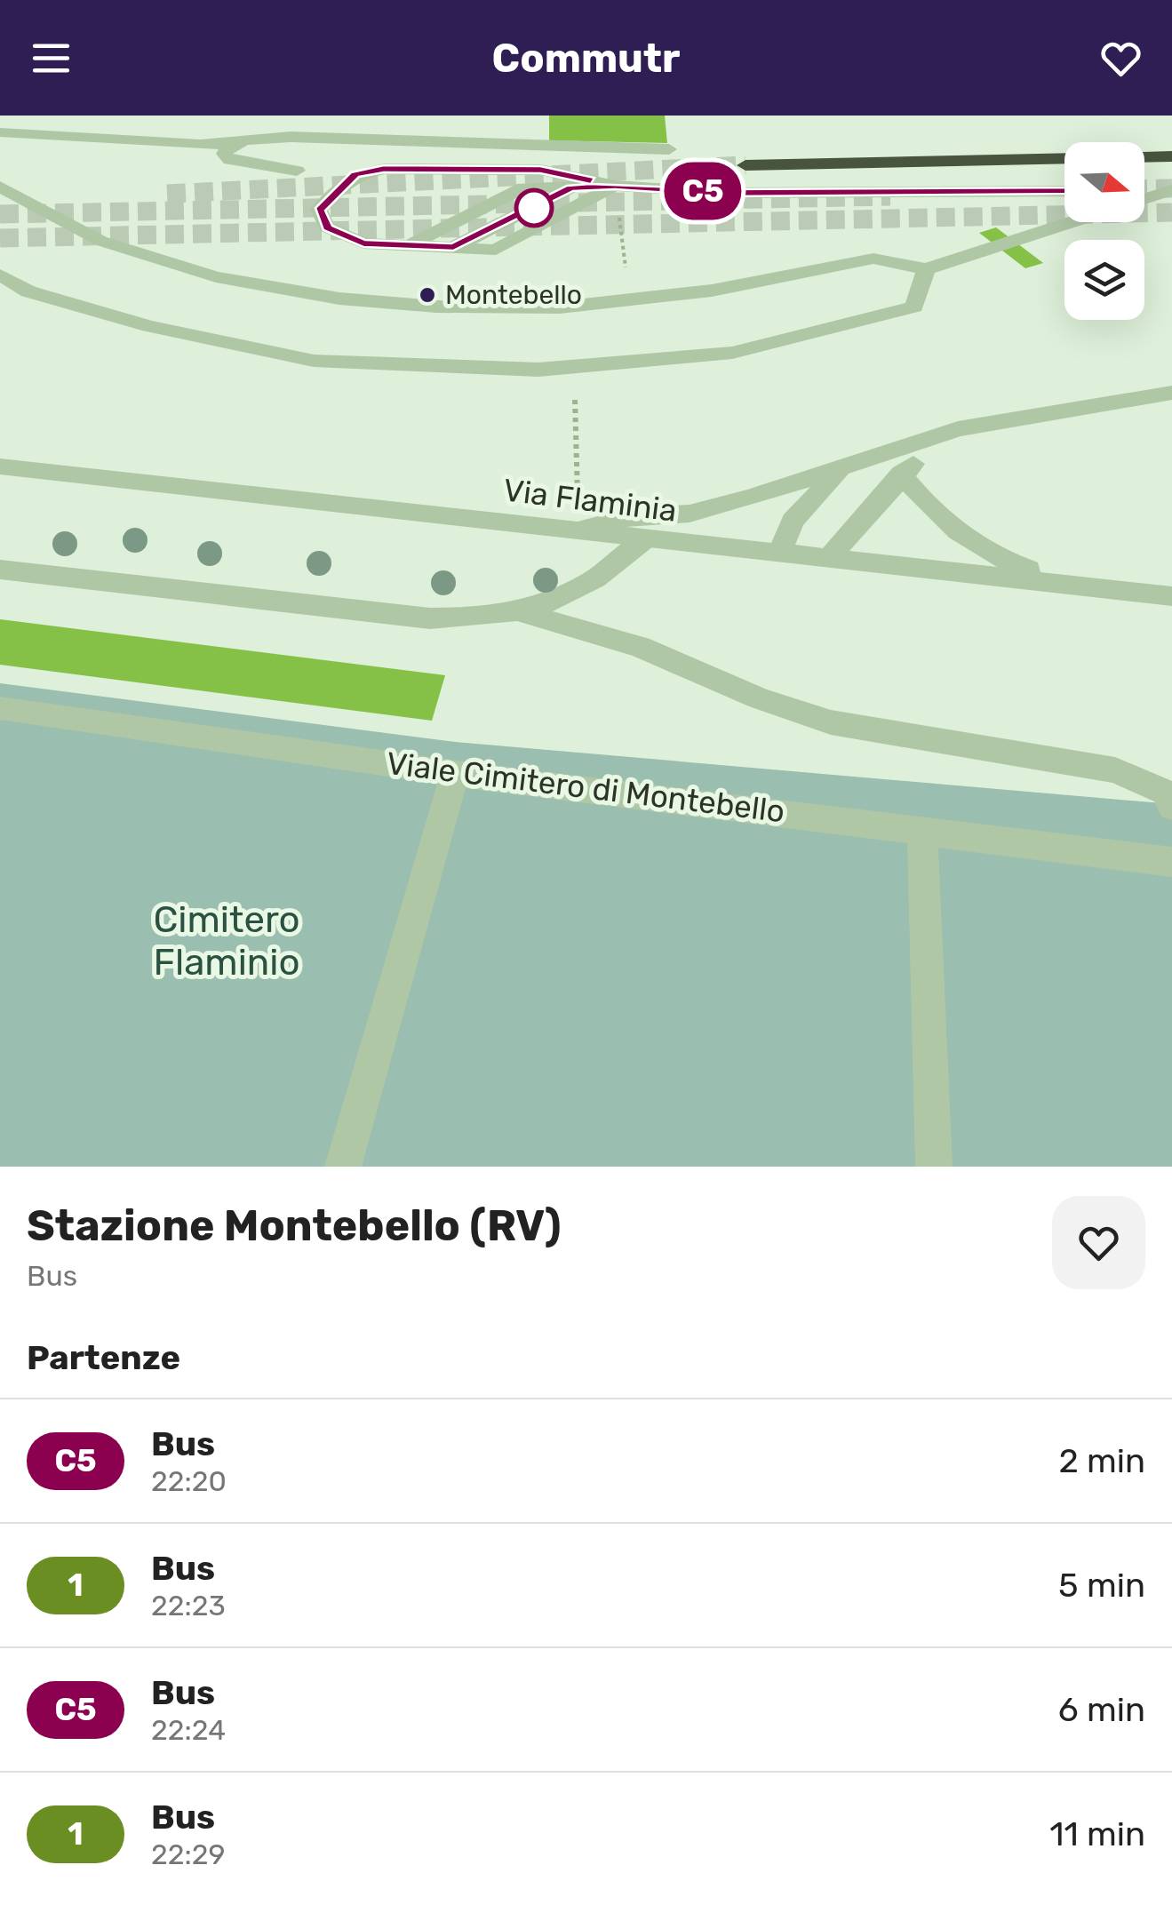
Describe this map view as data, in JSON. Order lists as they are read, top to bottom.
{
  "streets": {
    "street": ["Via Flaminia", "Viale Cimitero di Montebello"]
  },
  "parks": ["Cimitero Flaminio"],
  "places": ["Montebello"],
  "lines": ["bus line C5"],
  "north": "right",
  "page": {
    "header": "Commutr",
    "on_map": "C5",
    "heading": [
      ["Stazione Montebello (RV)", "Bus"],
      "Partenze"
    ],
    "list": [
      {
        "mark": "C5",
        "name": "Bus",
        "note": "22:20",
        "value": "2 min"
      },
      {
        "mark": "1",
        "name": "Bus",
        "note": "22:23",
        "value": "5 min"
      },
      {
        "mark": "C5",
        "name": "Bus",
        "note": "22:24",
        "value": "6 min"
      },
      {
        "mark": "1",
        "name": "Bus",
        "note": "22:29",
        "value": "11 min"
      }
    ]
  }
}
